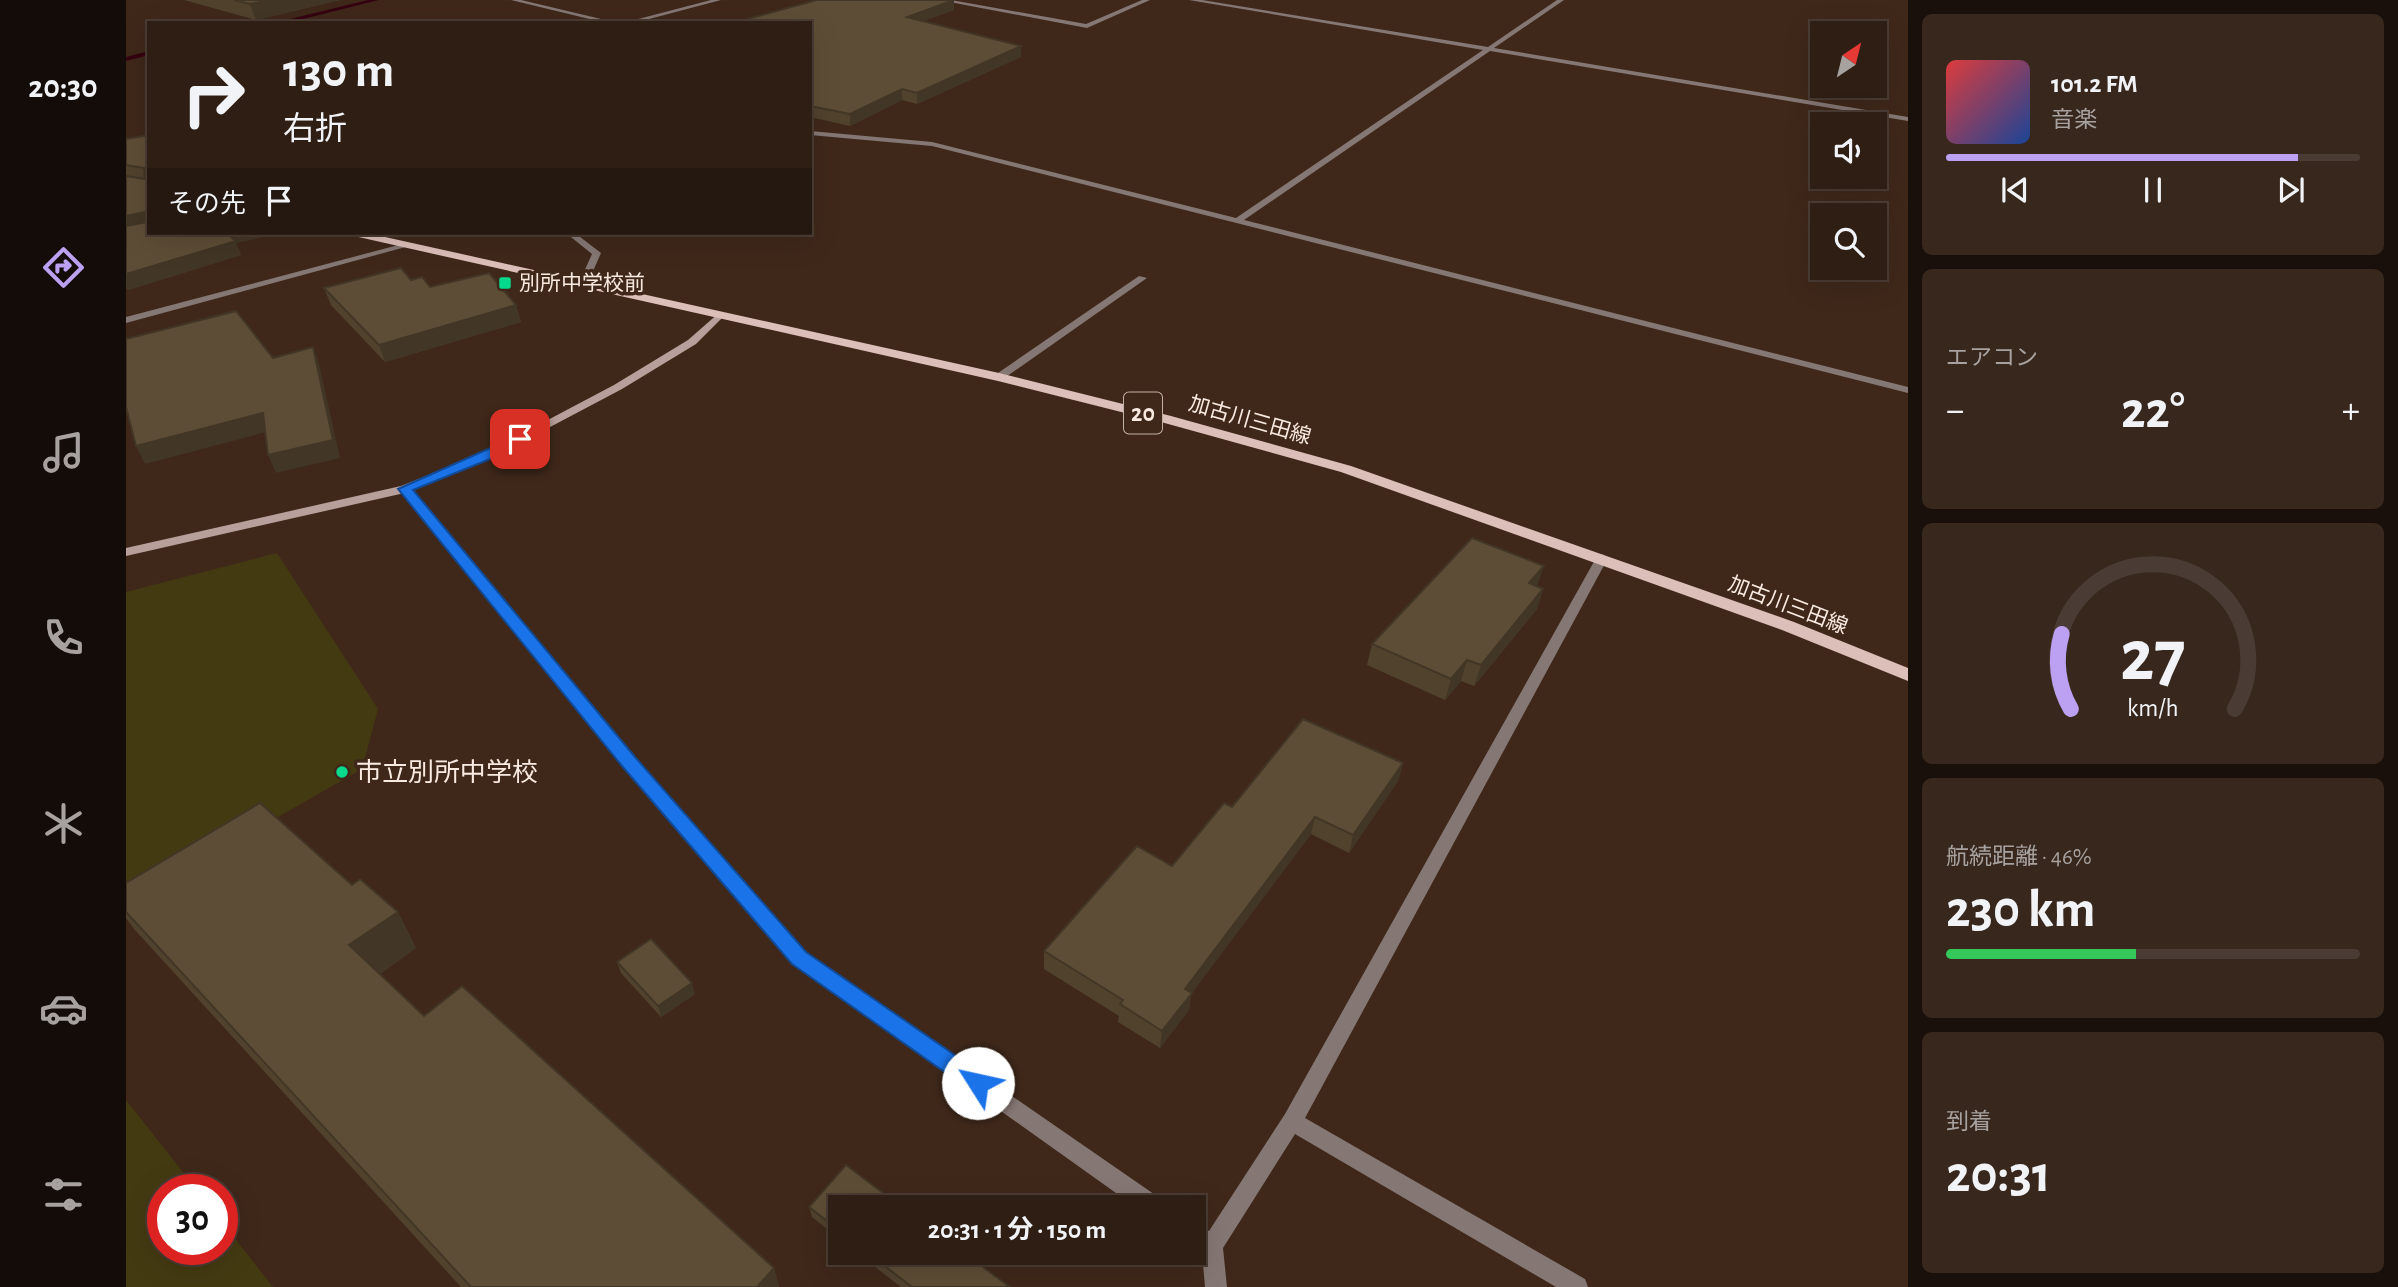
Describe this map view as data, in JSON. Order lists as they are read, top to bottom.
{
  "streets": {
    "main road": ["20", "加古川三田線"]
  },
  "places": {
    "transit": ["別所中学校前"],
    "other": ["市立別所中学校"]
  },
  "north": "top right",
  "page": {
    "tabs": "20:30",
    "turn": ["130 m", "右折"],
    "song": ["101.2 FM", "音楽"],
    "then": "その先",
    "tile": [
      "エアコン",
      ["航続距離 · 46%", "230 km"],
      ["到着", "20:31"]
    ],
    "heat": ["−", "22°", "+"],
    "limit": "30",
    "trip": "20:31 · 1 分 · 150 m",
    "gauge": ["27", "km/h"]
  }
}
